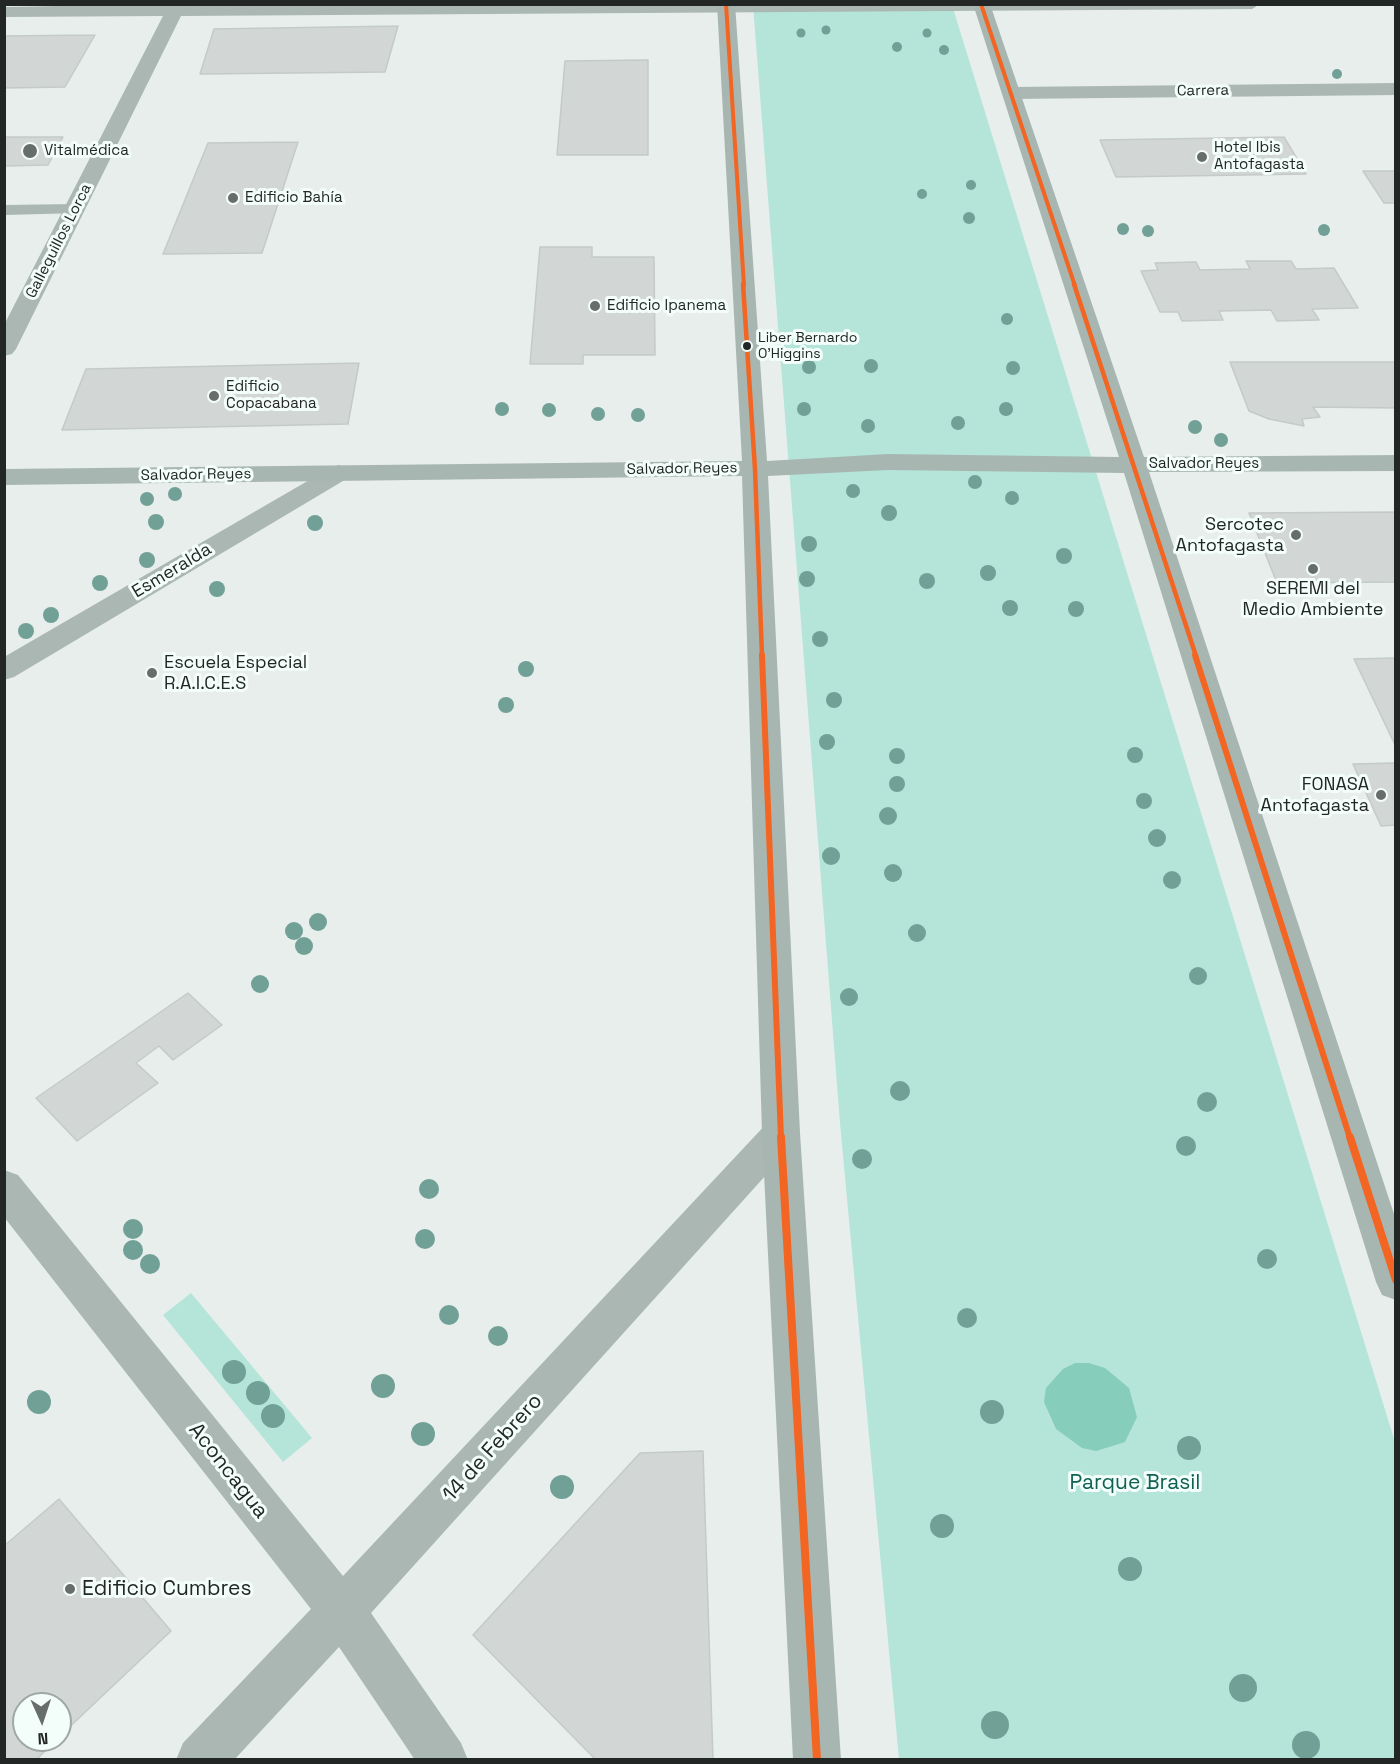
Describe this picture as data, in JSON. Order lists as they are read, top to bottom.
{
  "streets": {
    "main road": ["Salvador Reyes"],
    "street": [
      "Carrera",
      "Galleguillos Lorca",
      "Esmeralda",
      "14 de Febrero",
      "Aconcagua"
    ]
  },
  "crossings": [
    ["Salvador Reyes", "Esmeralda"],
    ["14 de Febrero", "Aconcagua"]
  ],
  "parks": ["Parque Brasil"],
  "places": [
    "Vitalmédica",
    "Hotel Ibis Antofagasta",
    "Edificio Bahía",
    "Edificio Ipanema",
    "Liber Bernardo O'Higgins",
    "Edificio Copacabana",
    "Sercotec Antofagasta",
    "SEREMI del Medio Ambiente",
    "Escuela Especial R.A.I.C.E.S",
    "FONASA Antofagasta",
    "Edificio Cumbres"
  ],
  "north": "bottom"
}
